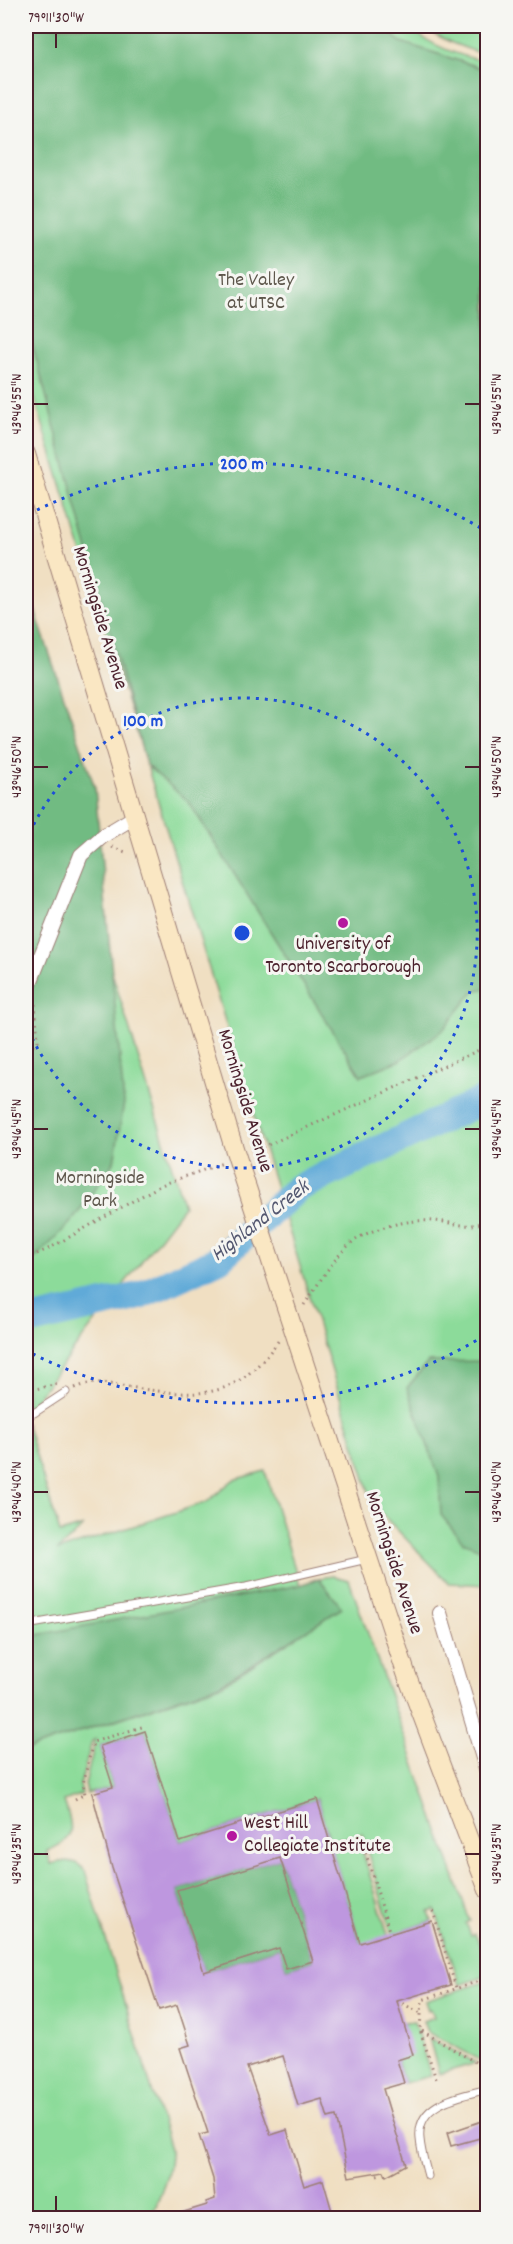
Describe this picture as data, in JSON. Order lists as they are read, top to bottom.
{
  "streets": {
    "main road": ["Morningside Avenue"]
  },
  "water": ["Highland Creek"],
  "parks": ["The Valley at UTSC", "Morningside Park"],
  "places": ["University of Toronto Scarborough", "West Hill Collegiate Institute"],
  "coordinates": [
    "79°11'30\"W",
    "43°46'55\"N",
    "43°46'50\"N",
    "43°46'45\"N",
    "43°46'40\"N",
    "43°46'35\"N"
  ],
  "rings": ["200 m", "100 m"]
}
